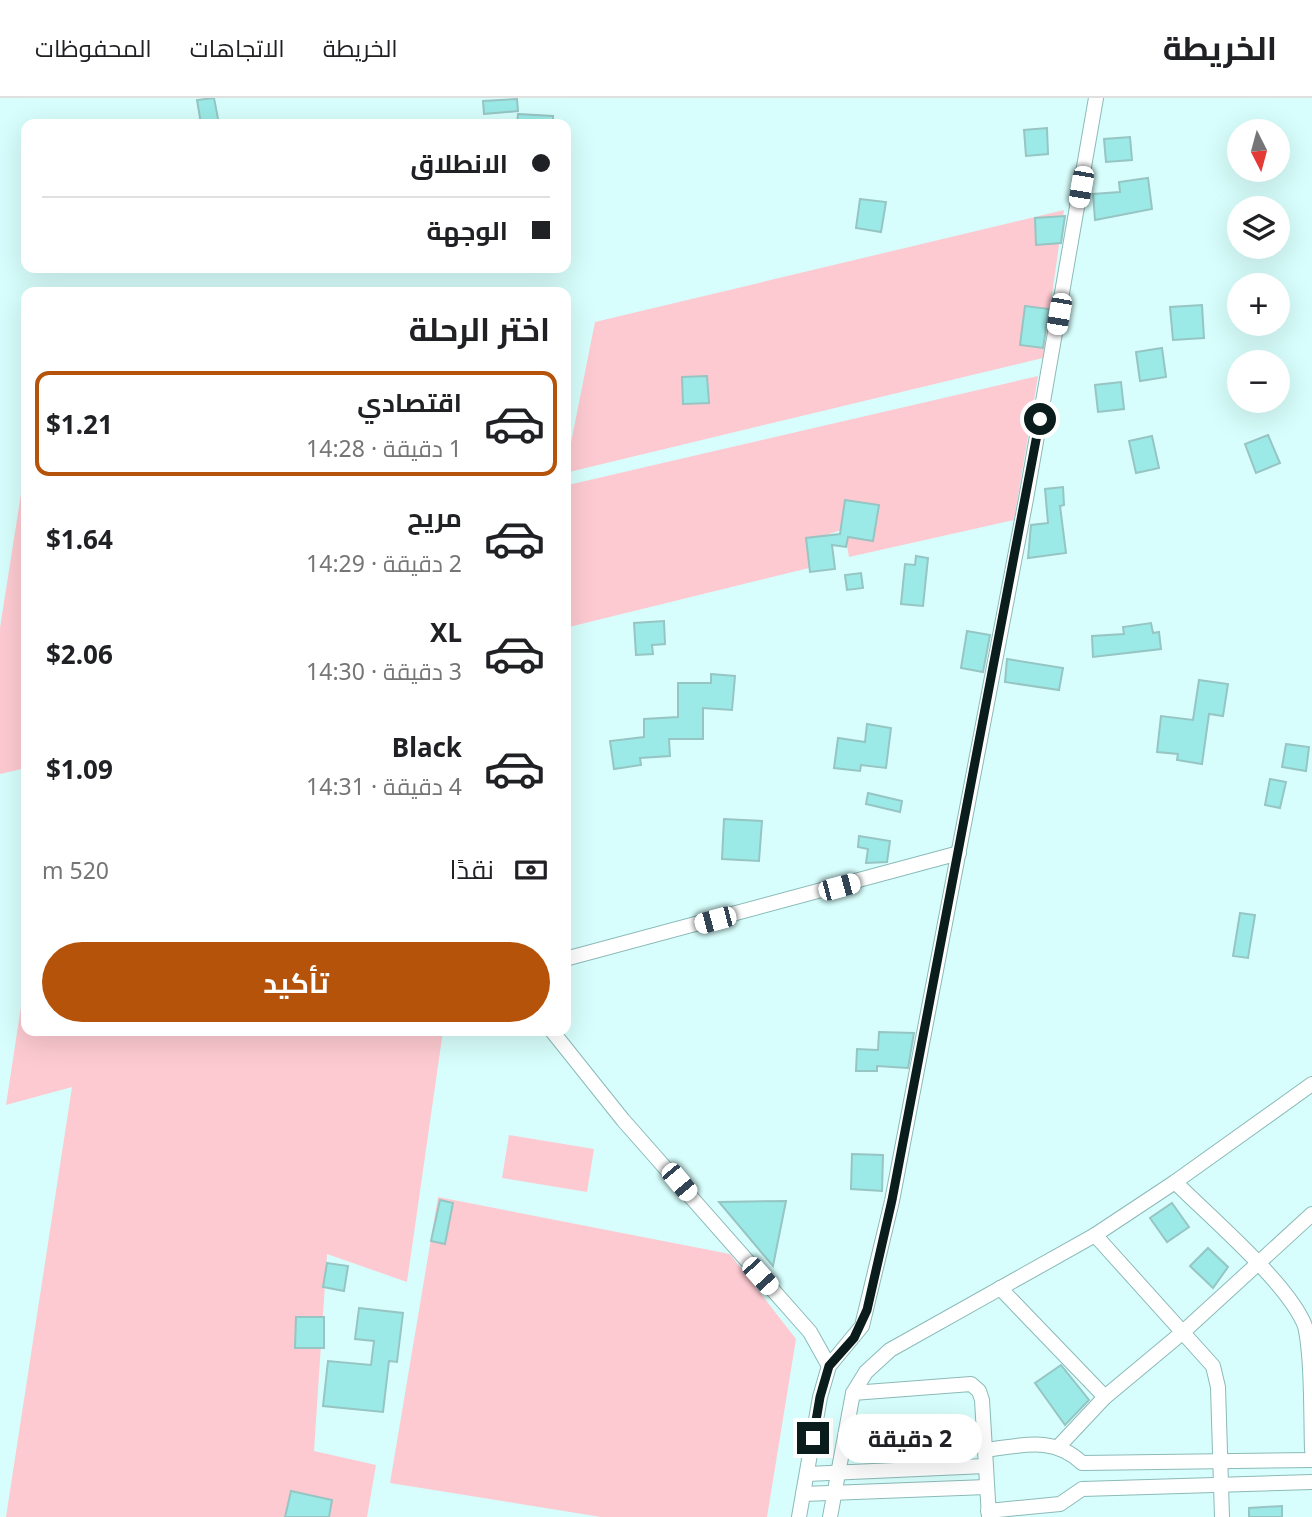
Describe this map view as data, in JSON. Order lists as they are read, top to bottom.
{
  "north": "bottom",
  "page": {
    "header": "الخريطة",
    "nav": ["الخريطة", "الاتجاهات", "المحفوظات"],
    "map_buttons": ["+", "−"],
    "banner": ["الانطلاق", "الوجهة"],
    "heading": "اختر الرحلة",
    "list": [
      {
        "name": "اقتصادي",
        "note": "1 دقيقة · 14:28",
        "value": "$1.21"
      },
      {
        "name": "مريح",
        "note": "2 دقيقة · 14:29",
        "value": "$1.64"
      },
      {
        "name": "XL",
        "note": "3 دقيقة · 14:30",
        "value": "$2.06"
      },
      {
        "name": "Black",
        "note": "4 دقيقة · 14:31",
        "value": "$1.09"
      }
    ],
    "pay": ["نقدًا", "520 m"],
    "buttons": "تأكيد",
    "bubble": "2 دقيقة"
  }
}
